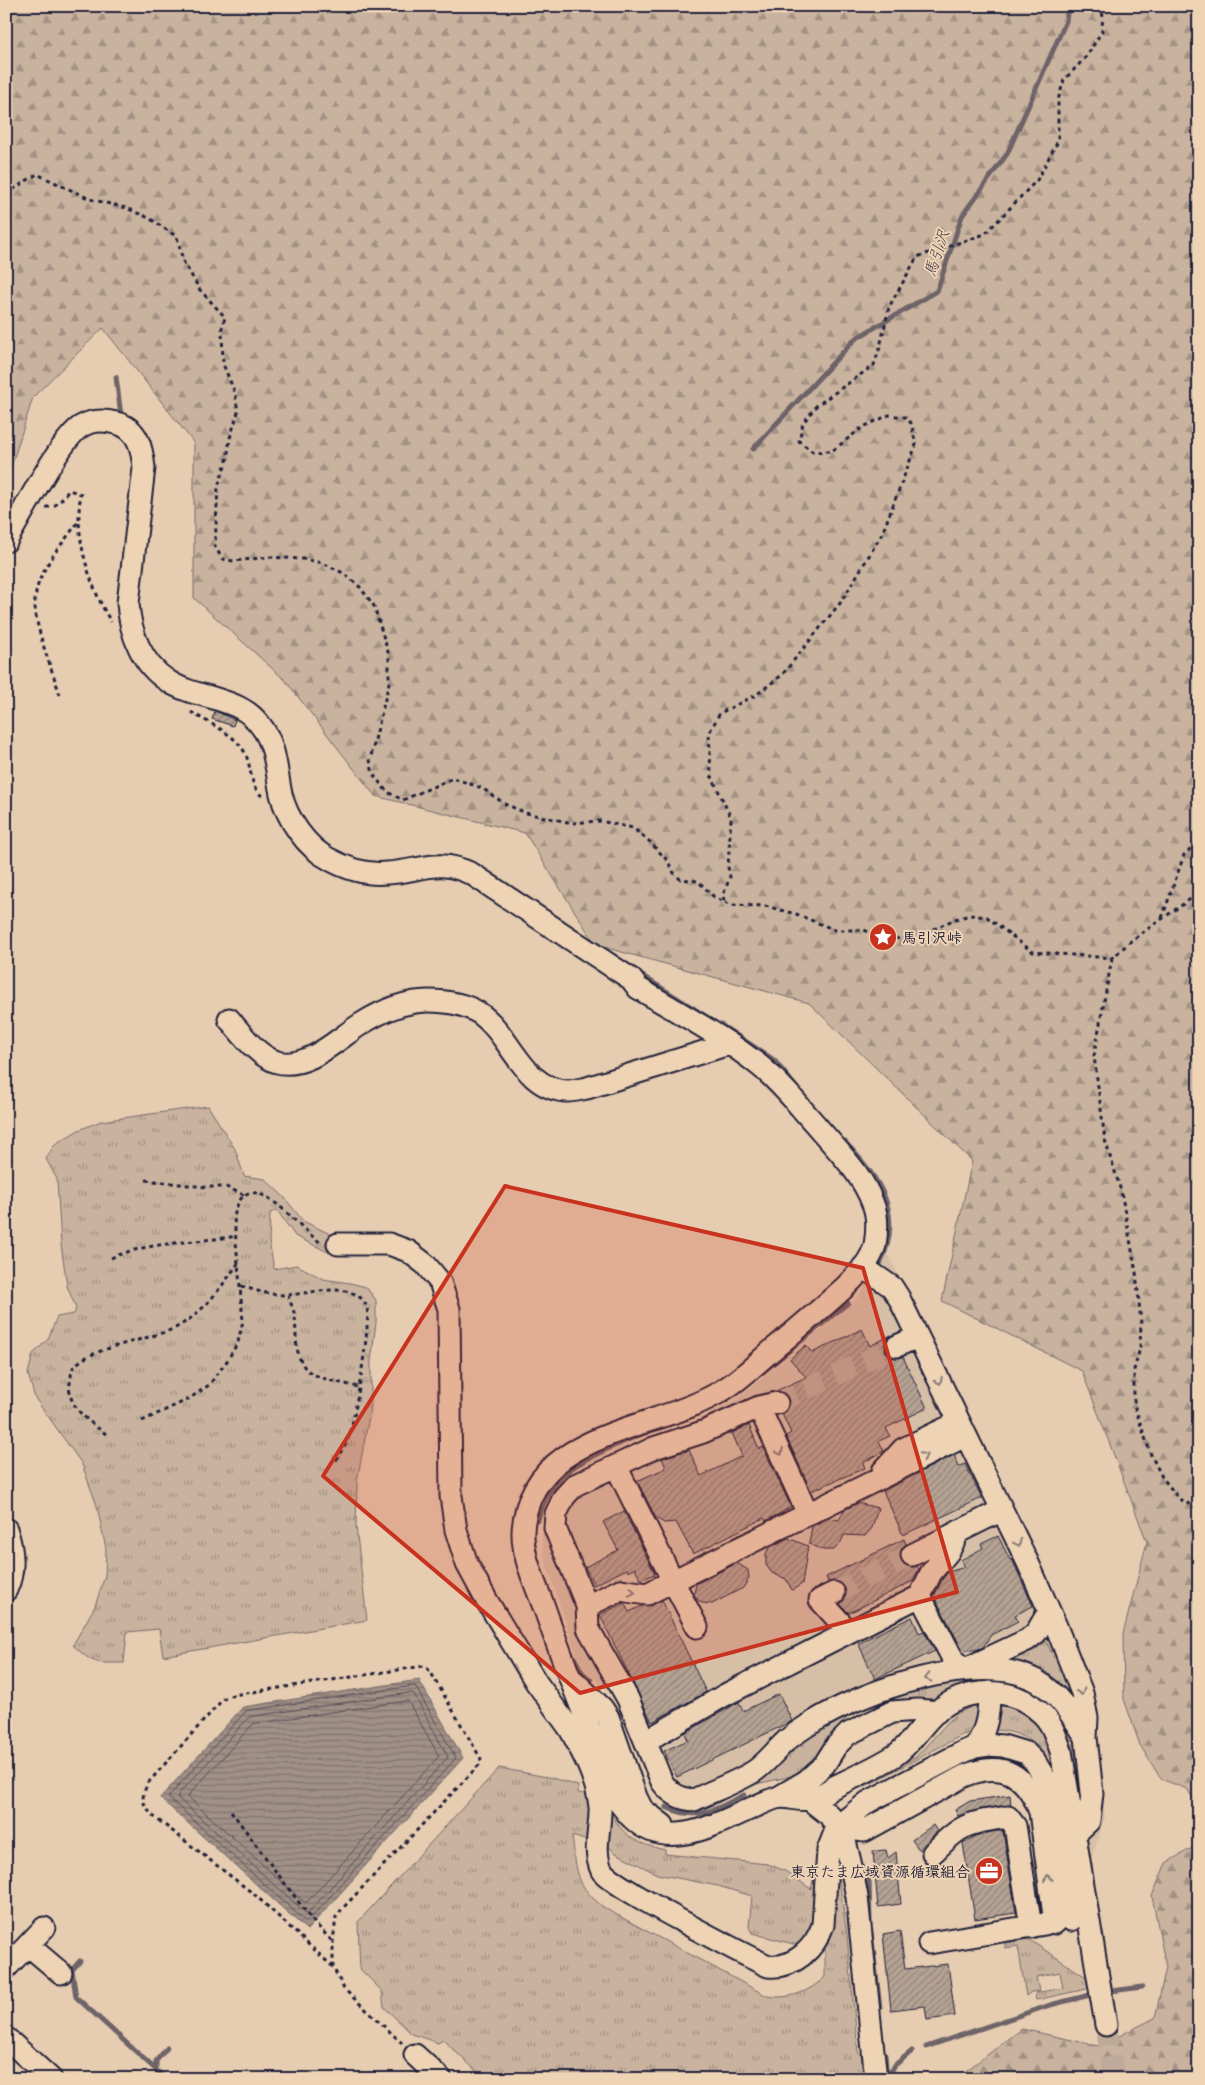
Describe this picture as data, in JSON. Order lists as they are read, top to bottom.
{
  "water": ["馬引沢"],
  "places": {
    "place": ["馬引沢峠"],
    "office": ["東京たま広域資源循環組合"]
  }
}
